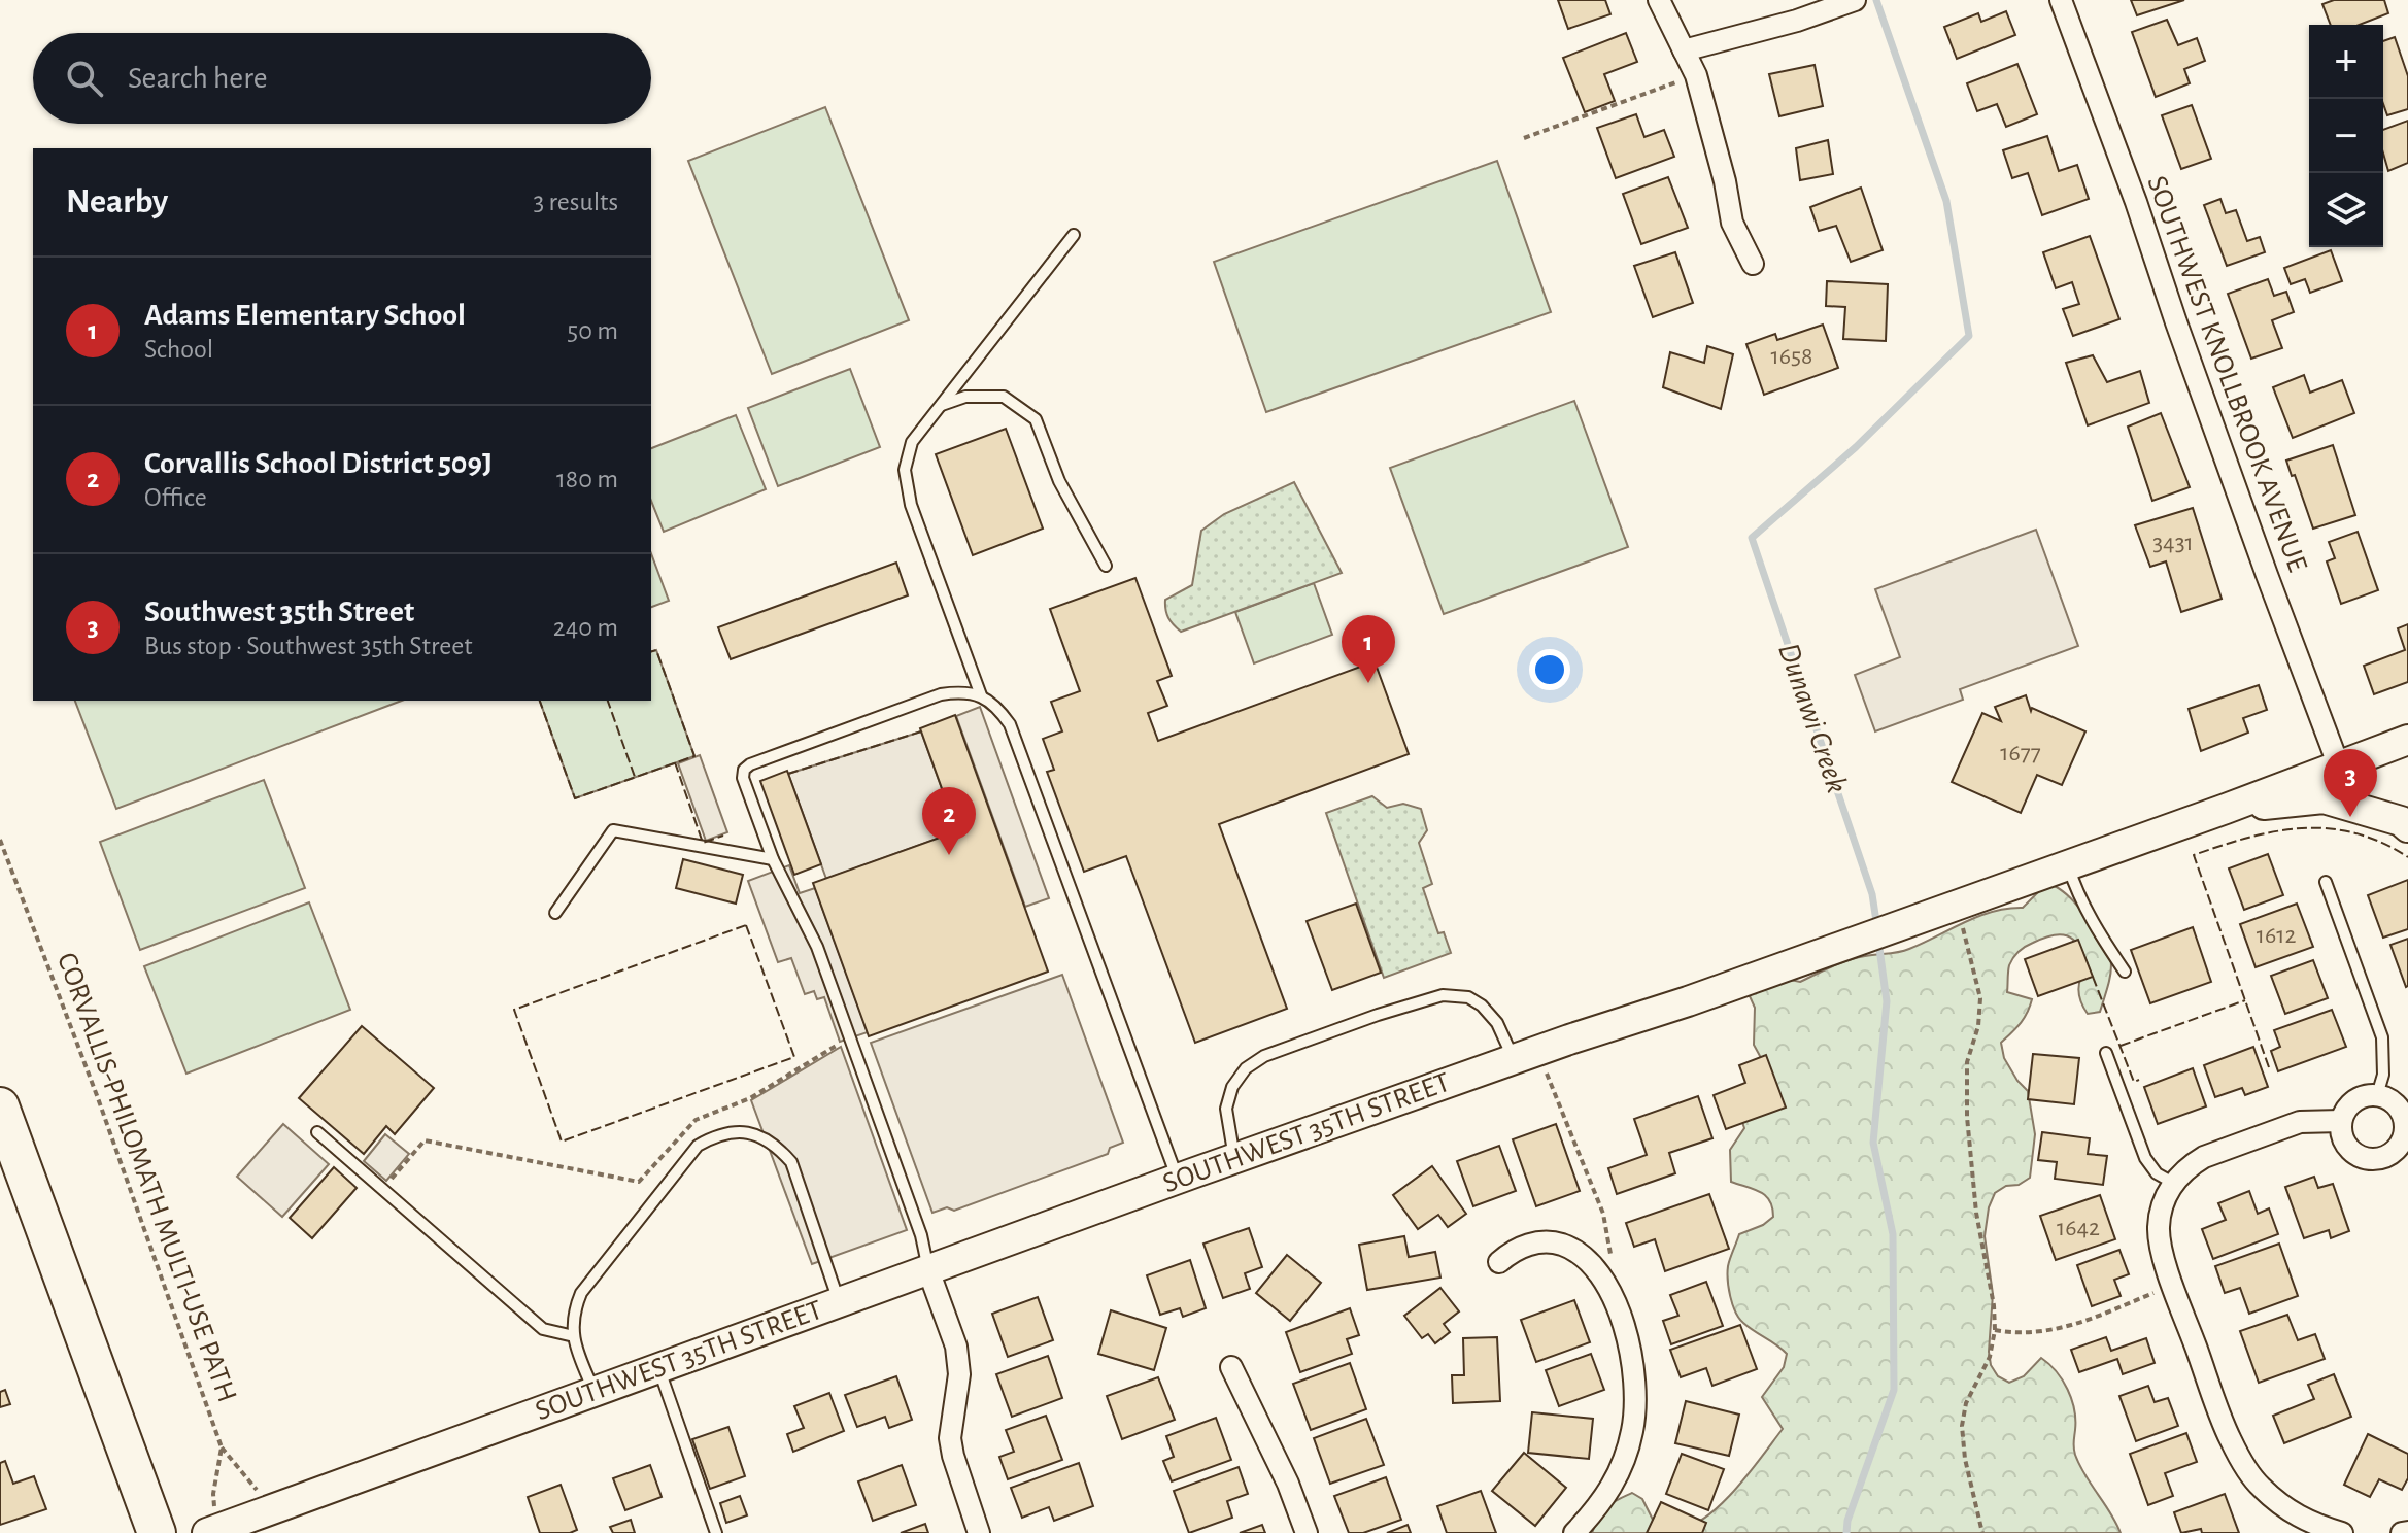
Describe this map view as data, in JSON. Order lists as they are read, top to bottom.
{
  "streets": {
    "street": ["SOUTHWEST KNOLLBROOK AVENUE", "SOUTHWEST 35TH STREET"],
    "path": ["CORVALLIS-PHILOMATH MULTI-USE PATH"]
  },
  "crossings": [
    ["SOUTHWEST KNOLLBROOK AVENUE", "SOUTHWEST 35TH STREET"],
    ["SOUTHWEST 35TH STREET", "CORVALLIS-PHILOMATH MULTI-USE PATH"]
  ],
  "water": ["Dunawi Creek"],
  "house_numbers": [
    "1658",
    "3431",
    "1677",
    "1612",
    "1642"
  ],
  "page": {
    "map_buttons": ["+", "−"],
    "search": "Search here",
    "heading": ["Nearby", "3 results"],
    "list": [
      {
        "mark": "1",
        "name": "Adams Elementary School",
        "note": "School",
        "value": "50 m"
      },
      {
        "mark": "2",
        "name": "Corvallis School District 509J",
        "note": "Office",
        "value": "180 m"
      },
      {
        "mark": "3",
        "name": "Southwest 35th Street",
        "note": "Bus stop · Southwest 35th Street",
        "value": "240 m"
      }
    ],
    "pins": ["1", "3", "2"]
  }
}
